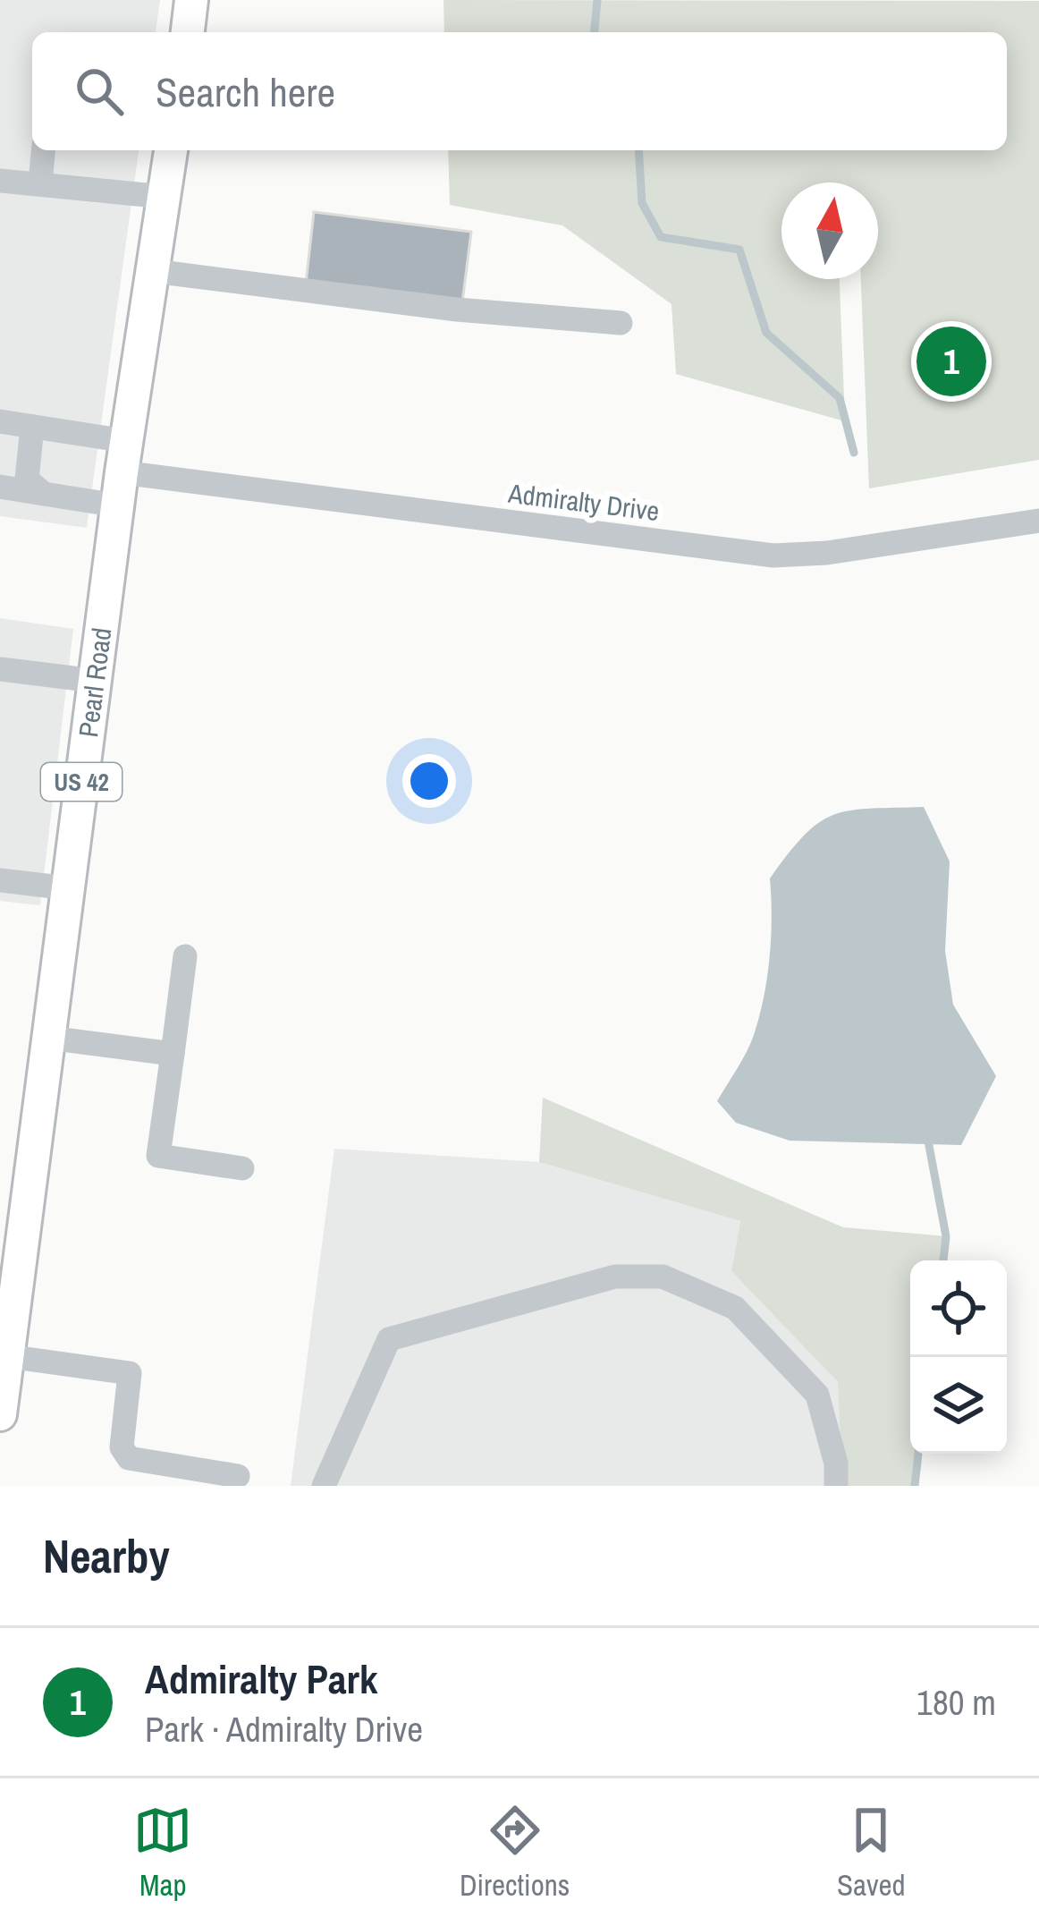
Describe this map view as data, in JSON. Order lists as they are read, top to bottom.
{
  "streets": {
    "main road": ["Pearl Road", "US 42"],
    "street": ["Admiralty Drive"]
  },
  "crossings": [
    ["Admiralty Drive", "Pearl Road"]
  ],
  "north": "top",
  "page": {
    "search": "Search here",
    "pins": "1",
    "heading": "Nearby",
    "list": [
      {
        "mark": "1",
        "name": "Admiralty Park",
        "note": "Park · Admiralty Drive",
        "value": "180 m"
      }
    ],
    "nav": ["Map", "Directions", "Saved"]
  }
}
